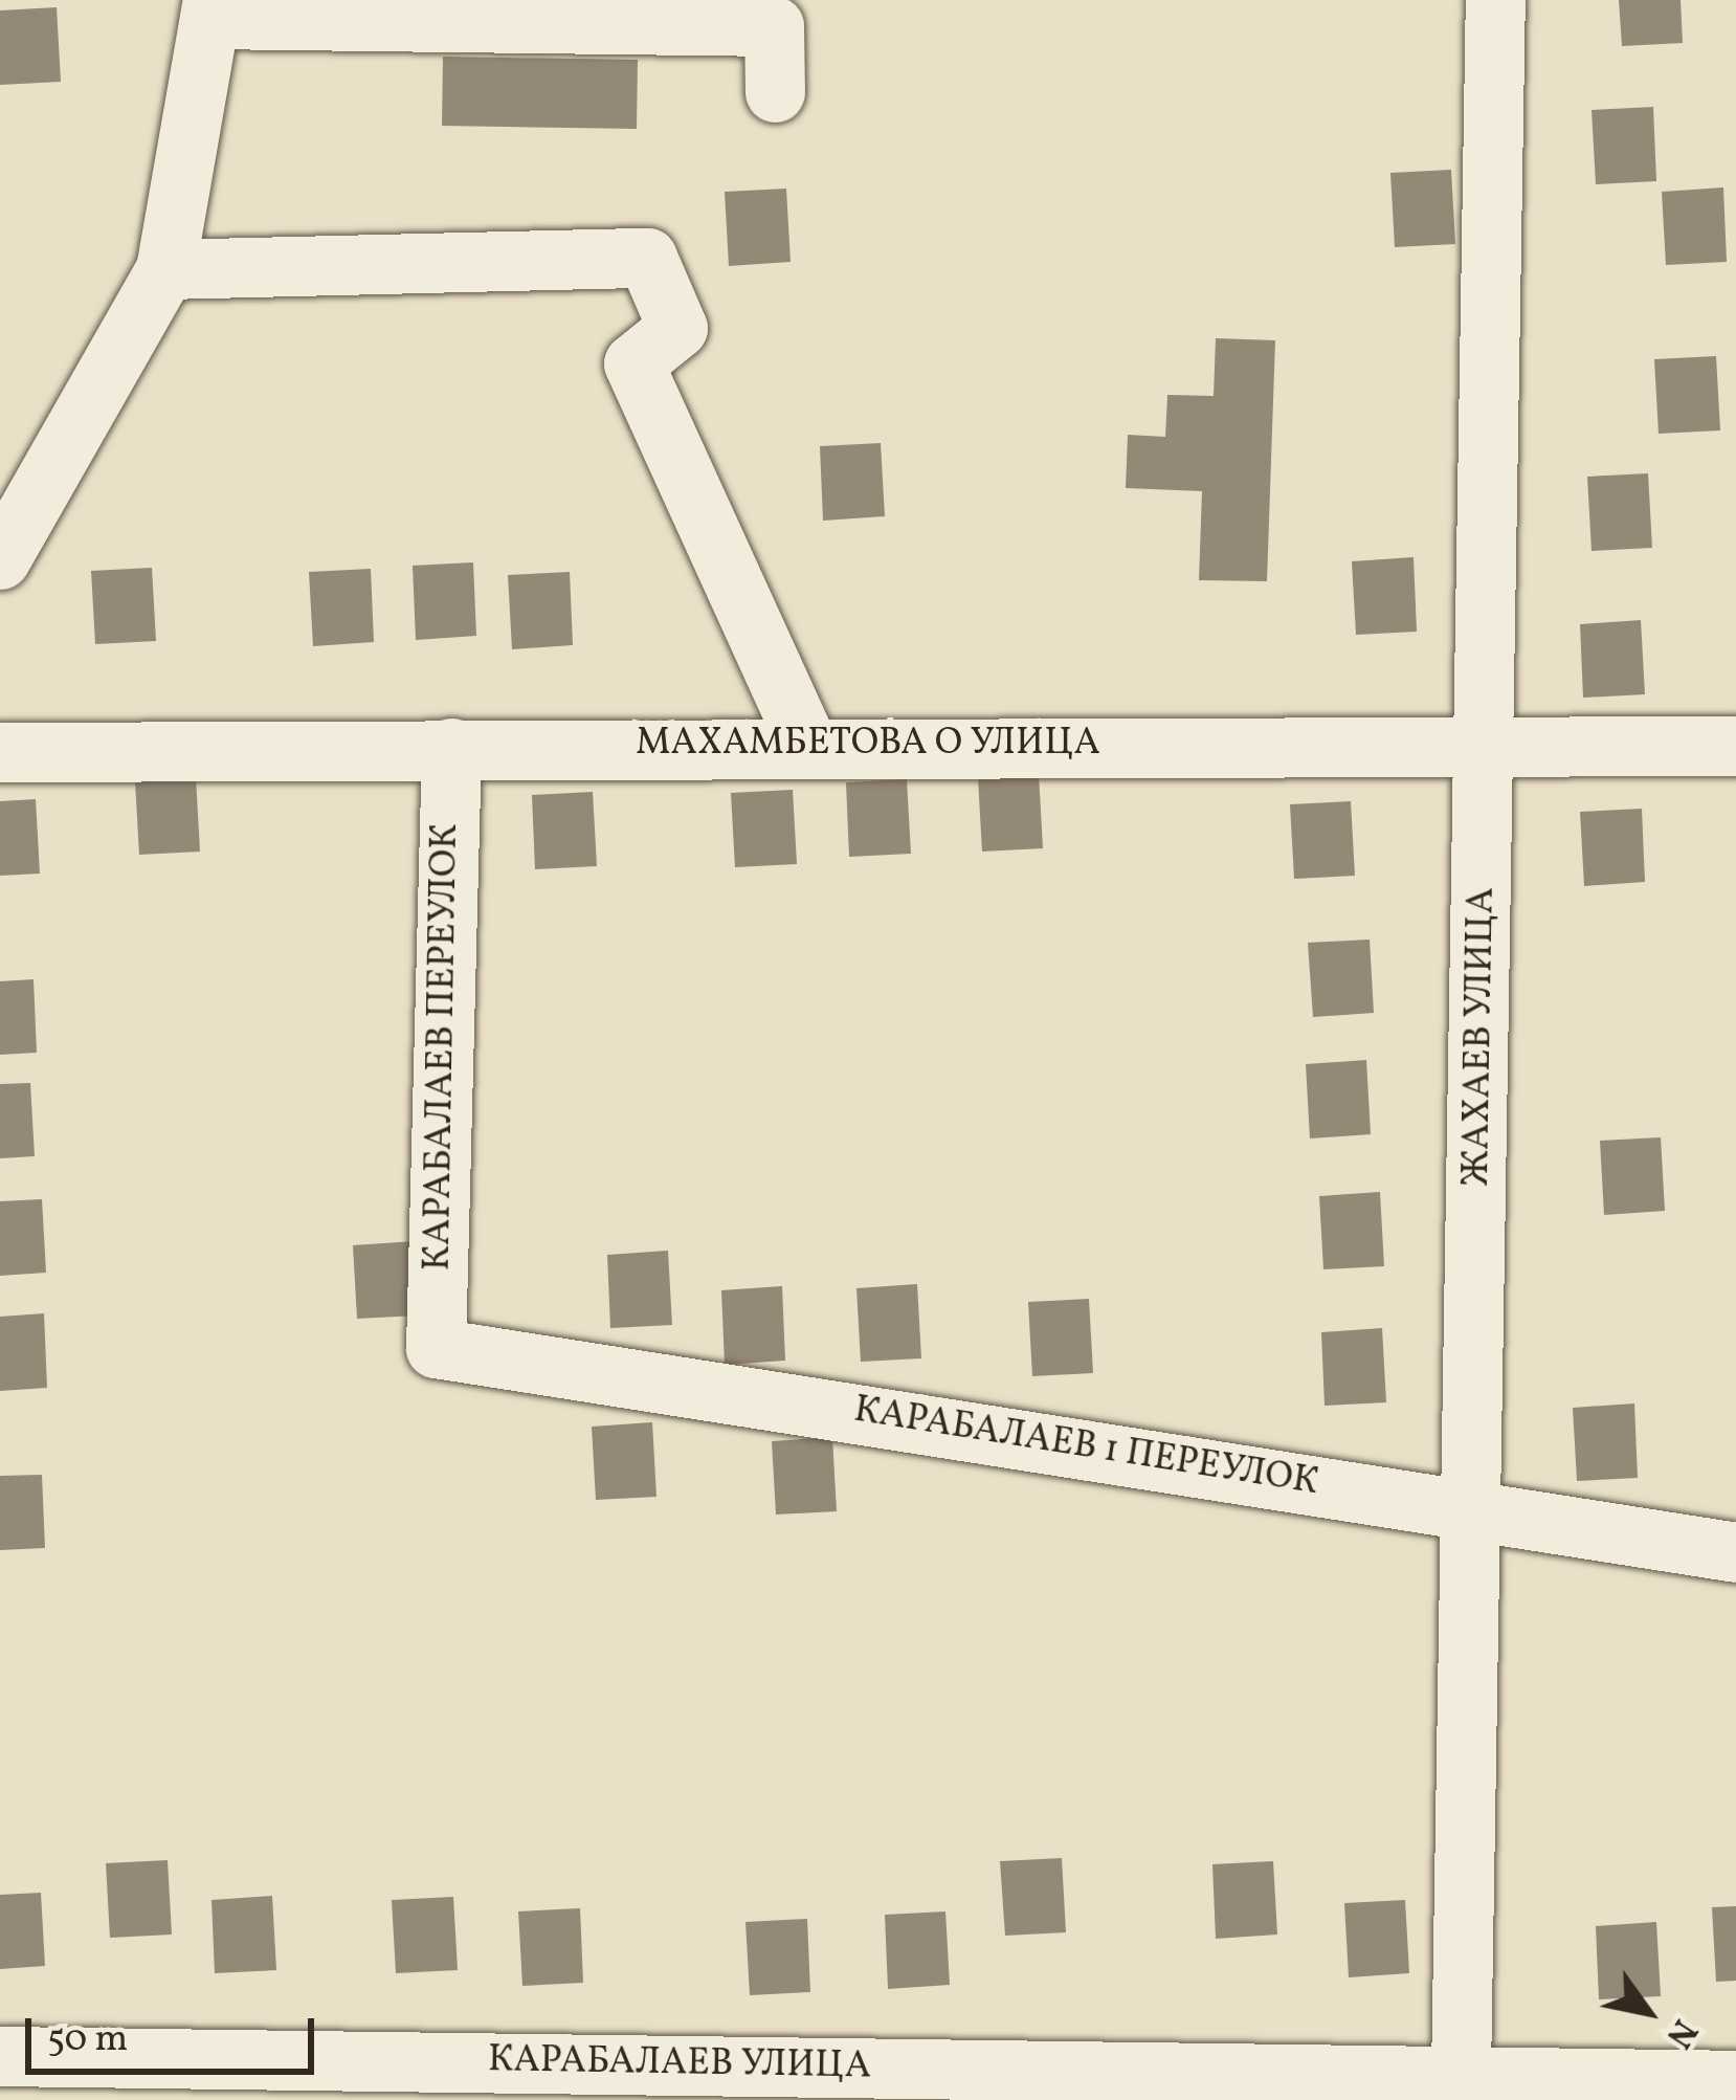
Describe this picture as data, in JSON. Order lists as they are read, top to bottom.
{
  "streets": {
    "street": [
      "МАХАМБЕТОВА О УЛИЦА",
      "ЖАХАЕВ УЛИЦА",
      "КАРАБАЛАЕВ ПЕРЕУЛОК",
      "КАРАБАЛАЕВ 1 ПЕРЕУЛОК",
      "КАРАБАЛАЕВ УЛИЦА"
    ]
  },
  "crossings": [
    ["МАХАМБЕТОВА О УЛИЦА", "ЖАХАЕВ УЛИЦА"],
    ["МАХАМБЕТОВА О УЛИЦА", "КАРАБАЛАЕВ ПЕРЕУЛОК"],
    ["ЖАХАЕВ УЛИЦА", "КАРАБАЛАЕВ 1 ПЕРЕУЛОК"],
    ["ЖАХАЕВ УЛИЦА", "КАРАБАЛАЕВ УЛИЦА"],
    ["КАРАБАЛАЕВ ПЕРЕУЛОК", "КАРАБАЛАЕВ 1 ПЕРЕУЛОК"]
  ],
  "scale_bar": "50 m",
  "north": "bottom right"
}
